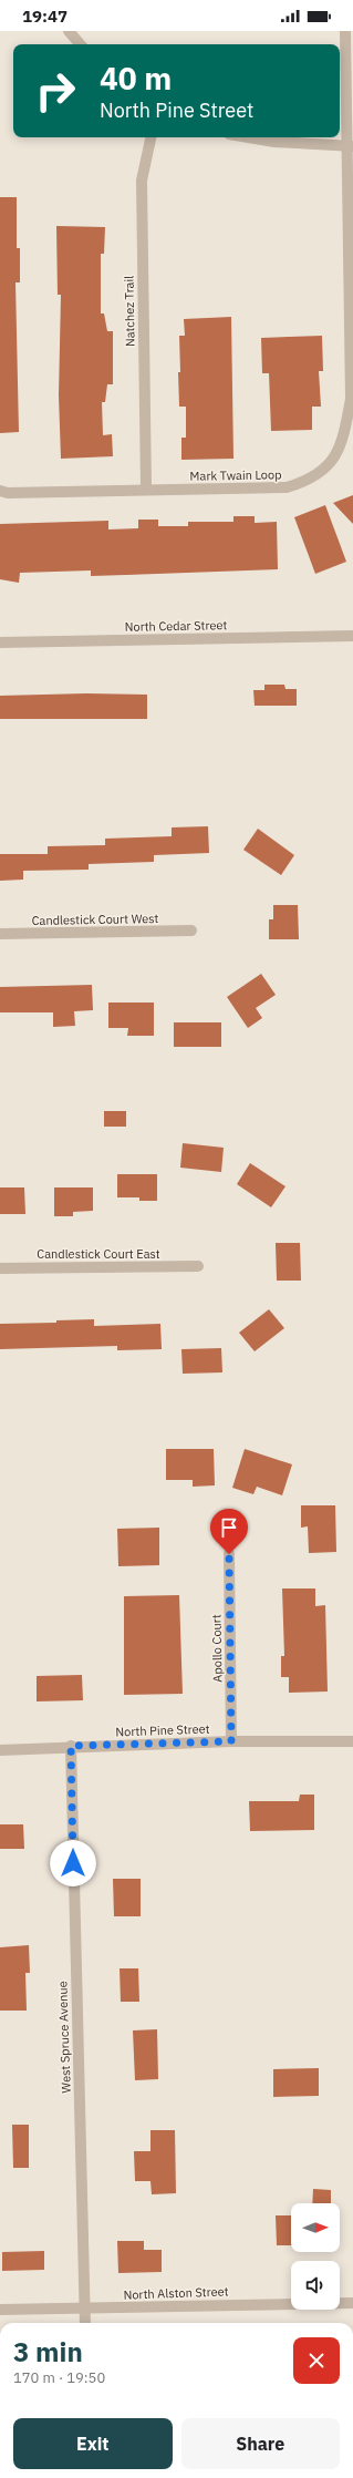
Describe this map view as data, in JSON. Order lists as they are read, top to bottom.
{
  "streets": {
    "street": [
      "Natchez Trail",
      "Mark Twain Loop",
      "North Cedar Street",
      "Candlestick Court West",
      "Candlestick Court East",
      "Apollo Court",
      "North Pine Street",
      "West Spruce Avenue",
      "North Alston Street"
    ]
  },
  "crossings": [
    ["Natchez Trail", "Mark Twain Loop"],
    ["Apollo Court", "North Pine Street"],
    ["North Pine Street", "West Spruce Avenue"],
    ["West Spruce Avenue", "North Alston Street"]
  ],
  "north": "right",
  "page": {
    "status": "19:47",
    "turn": ["40 m", "North Pine Street"],
    "heading": ["3 min", "170 m · 19:50"],
    "buttons": ["Exit", "Share"]
  }
}
